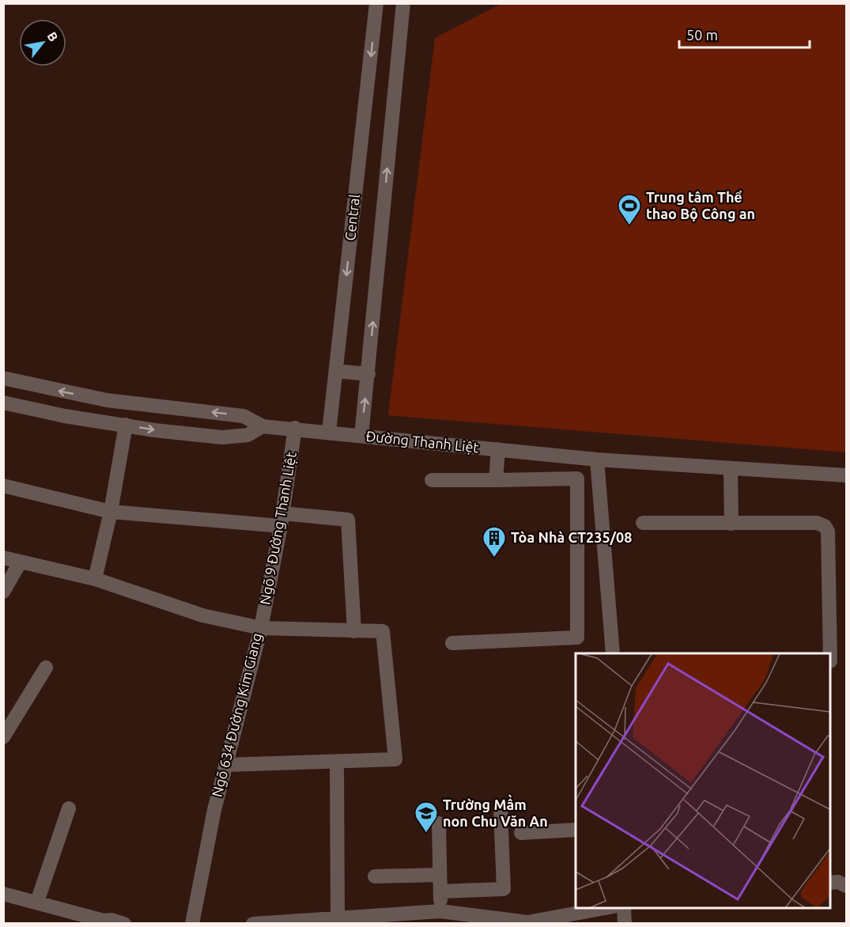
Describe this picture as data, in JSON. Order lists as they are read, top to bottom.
{
  "streets": {
    "street": [
      "Central",
      "Đường Thanh Liệt",
      "Ngõ 9 Đường Thanh Liệt",
      "Ngõ 634 Đường Kim Giang"
    ]
  },
  "crossings": [
    ["Central", "Đường Thanh Liệt"],
    ["Đường Thanh Liệt", "Ngõ 9 Đường Thanh Liệt"],
    ["Ngõ 9 Đường Thanh Liệt", "Ngõ 634 Đường Kim Giang"]
  ],
  "places": {
    "sports": ["Trung tâm Thể thao Bộ Công an"],
    "building": ["Tòa Nhà CT235/08"],
    "school or university": ["Trường Mầm non Chu Văn An"]
  },
  "scale_bar": "50 m",
  "north": "top right"
}
